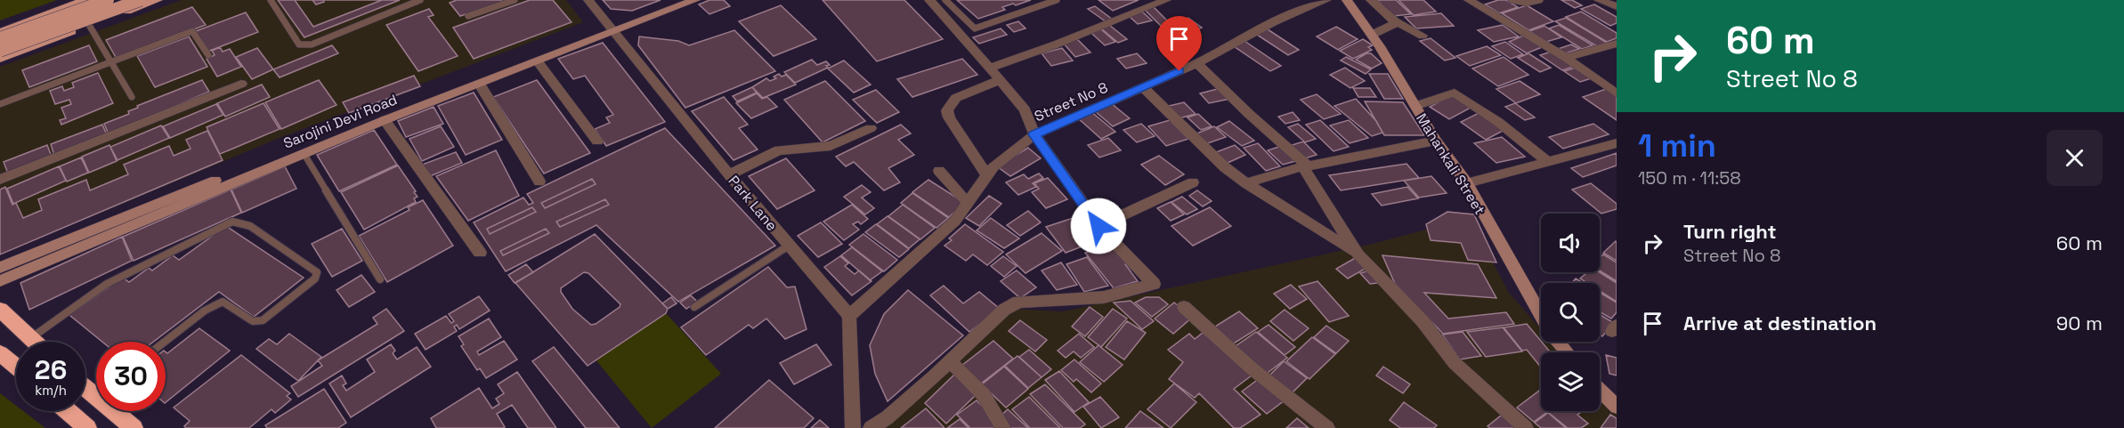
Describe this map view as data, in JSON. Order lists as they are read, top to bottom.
{
  "streets": {
    "main road": ["Sarojini Devi Road", "Mahankali Street"],
    "street": ["Street No 8", "Park Lane"]
  },
  "crossings": [
    ["Street No 8", "Park Lane"],
    ["Sarojini Devi Road", "Park Lane"]
  ],
  "page": {
    "turn": ["60 m", "Street No 8"],
    "heading": ["1 min", "150 m · 11:58"],
    "list": [
      {
        "name": "Turn right",
        "note": "Street No 8",
        "value": "60 m"
      },
      {
        "name": "Arrive at destination",
        "value": "90 m"
      }
    ],
    "speed": "26 km/h",
    "limit": "30"
  }
}
